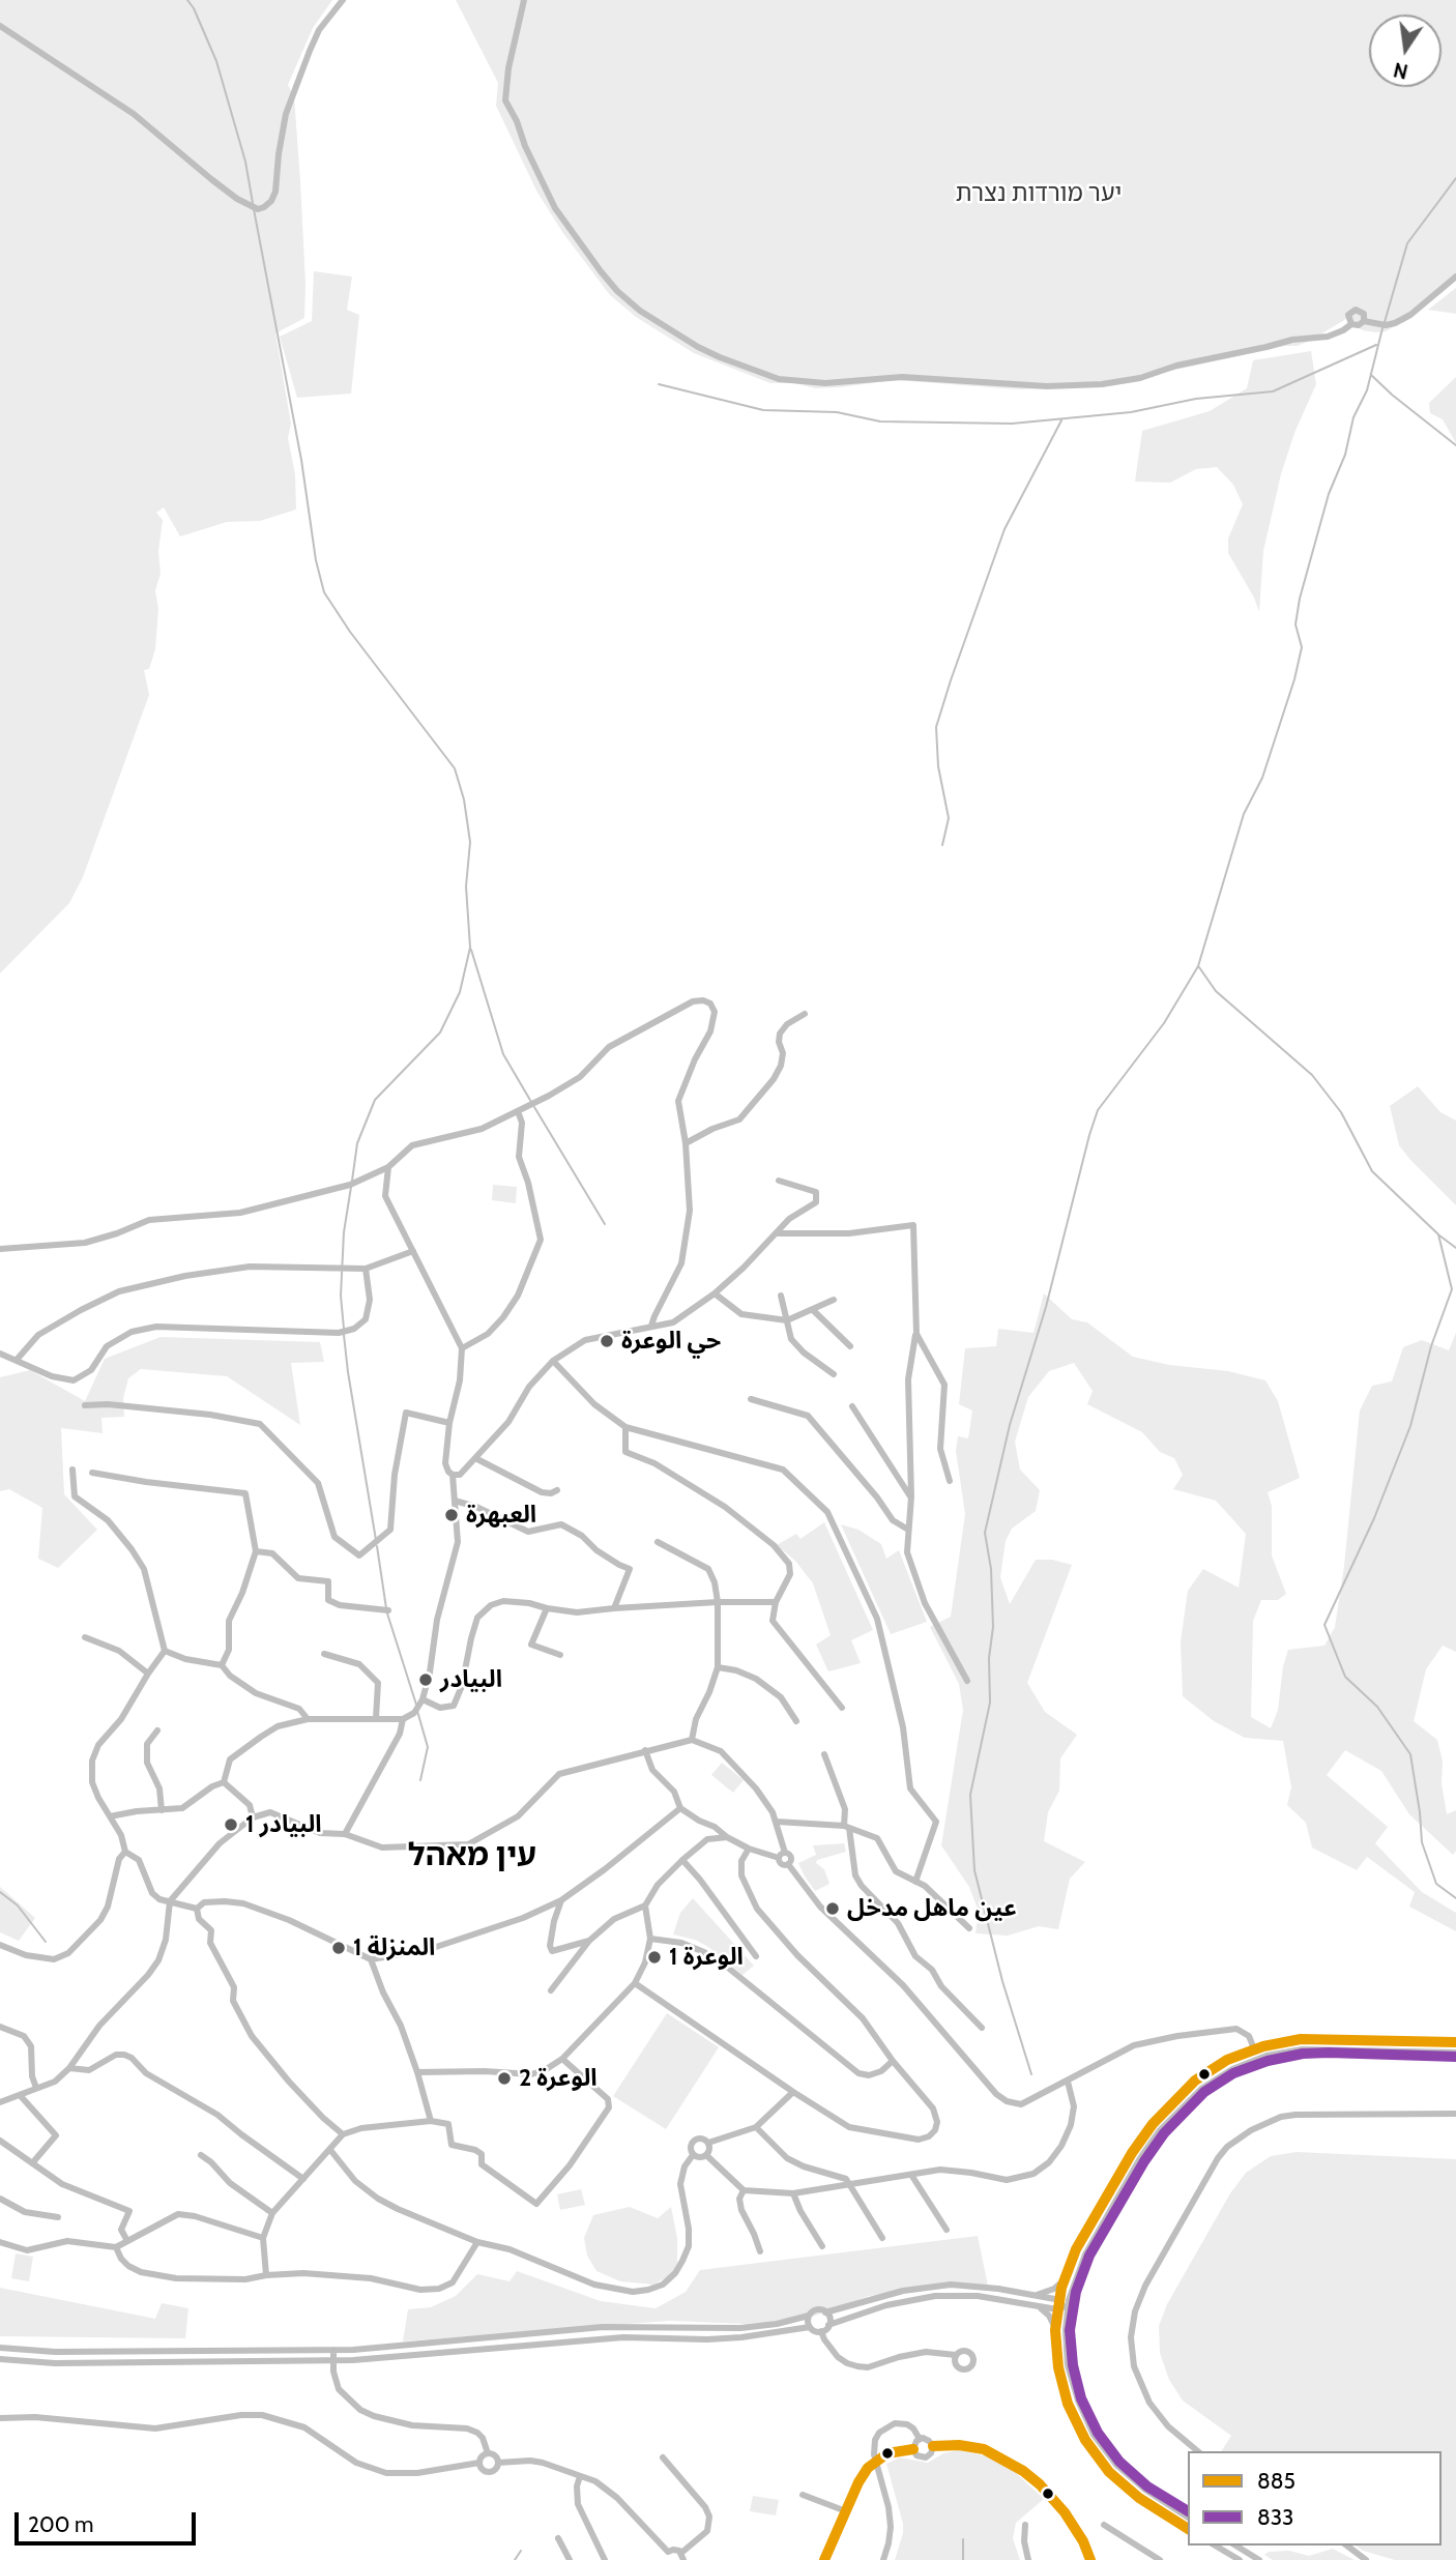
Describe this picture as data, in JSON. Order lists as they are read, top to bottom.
{
  "districts": ["עין מאהל"],
  "parks": ["יער מורדות נצרת"],
  "places": [
    "حي الوعرة",
    "العبهرة",
    "البيادر",
    "البيادر 1",
    "عين ماهل مدخل",
    "المنزلة 1",
    "الوعرة 1",
    "الوعرة 2"
  ],
  "lines": ["transit line 885", "transit line 833"],
  "legend": ["885", "833"],
  "scale_bar": "200 m",
  "north": "bottom"
}
